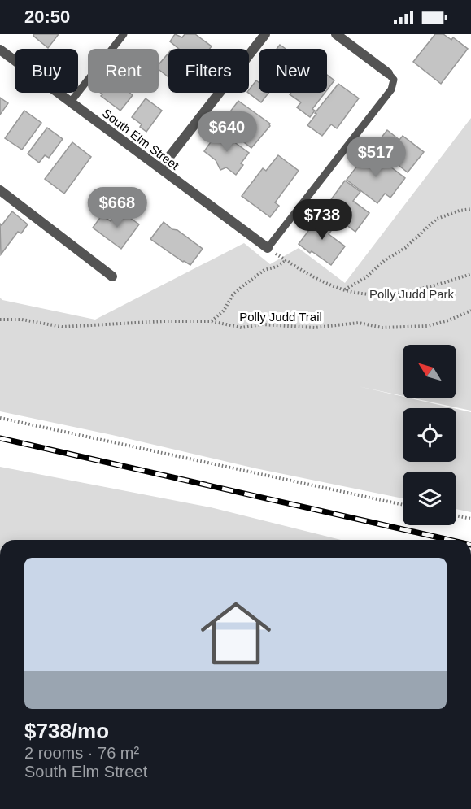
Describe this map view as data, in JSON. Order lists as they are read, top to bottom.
{
  "streets": {
    "street": ["South Elm Street"],
    "path": ["Polly Judd Trail"]
  },
  "parks": ["Polly Judd Park"],
  "north": "top left",
  "page": {
    "status": "20:50",
    "chip": [
      "Buy",
      "Rent",
      "Filters",
      "New"
    ],
    "price": [
      "$640",
      "$517",
      "$668",
      "$738"
    ],
    "list": [
      {
        "name": "$738/mo",
        "note": "2 rooms · 76 m² · South Elm Street"
      }
    ]
  }
}
